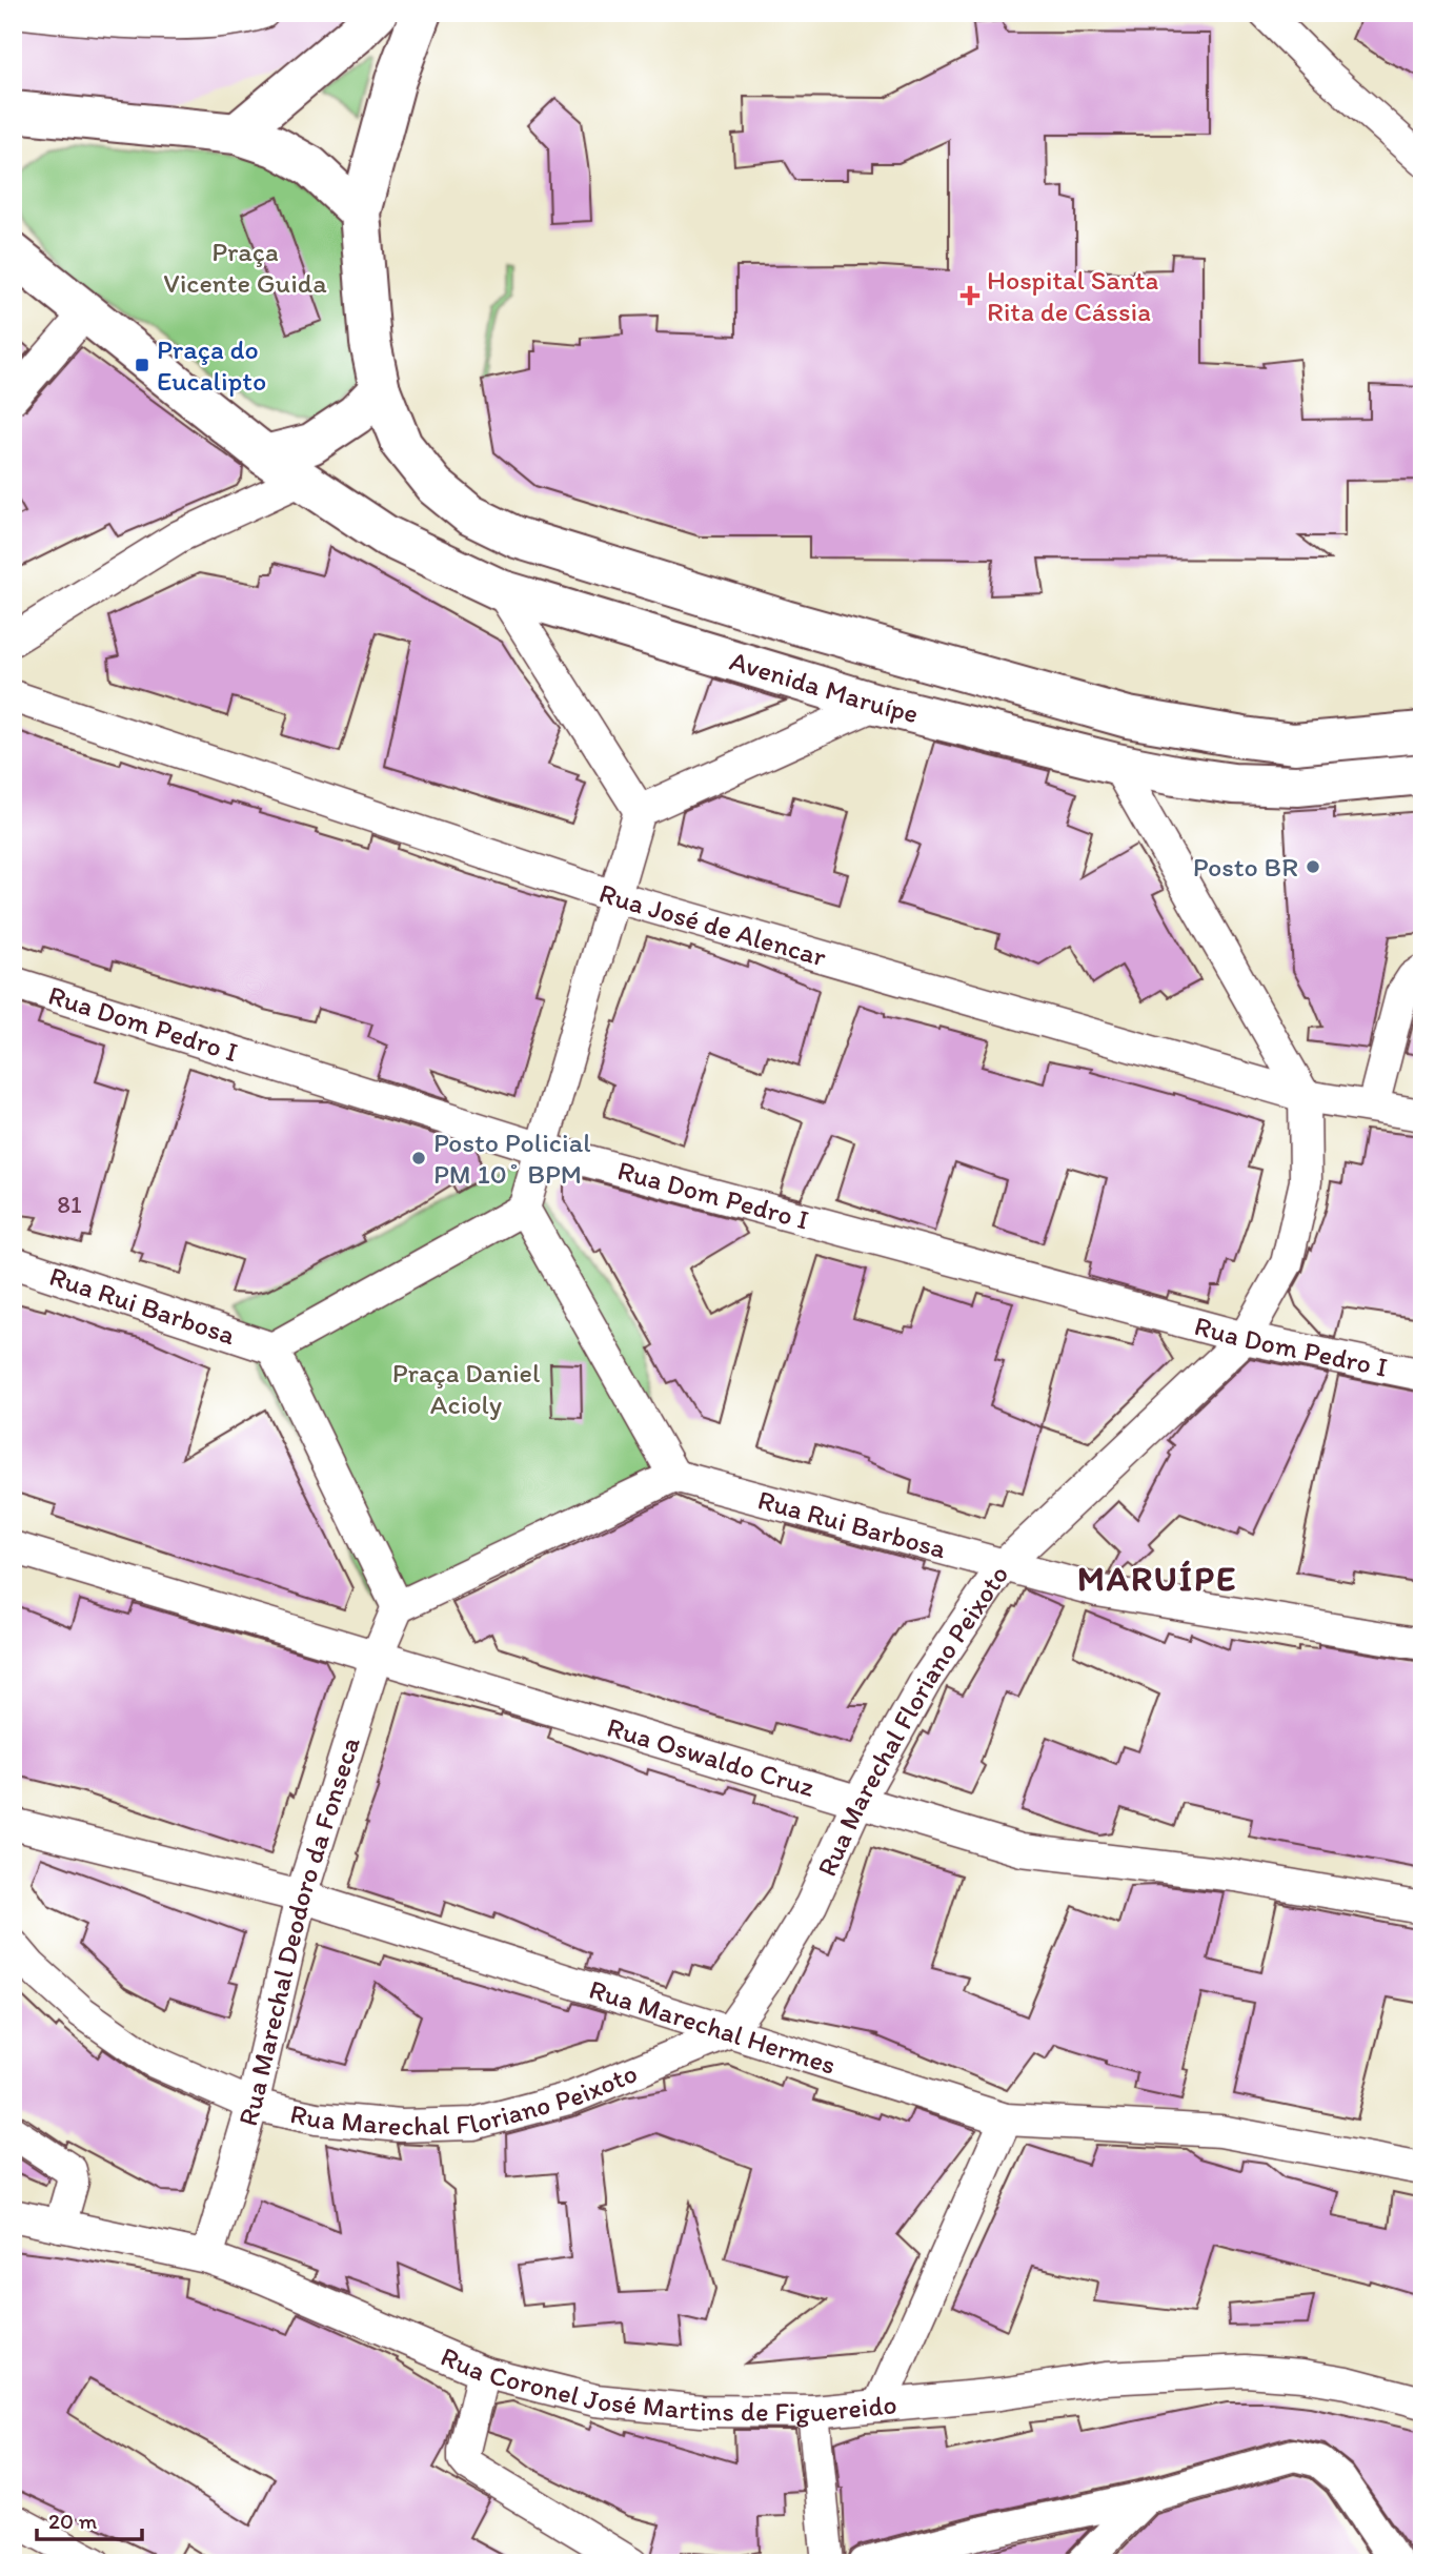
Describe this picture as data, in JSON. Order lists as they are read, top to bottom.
{
  "streets": {
    "main road": ["Avenida Maruípe"],
    "street": [
      "Rua José de Alencar",
      "Rua Dom Pedro I",
      "Rua Rui Barbosa",
      "Rua Marechal Floriano Peixoto",
      "Rua Oswaldo Cruz",
      "Rua Marechal Deodoro da Fonseca",
      "Rua Marechal Hermes",
      "Rua Coronel José Martins de Figuereido"
    ]
  },
  "crossings": [
    ["Avenida Maruípe", "Rua Marechal Floriano Peixoto"],
    ["Rua José de Alencar", "Rua Marechal Floriano Peixoto"],
    ["Rua Dom Pedro I", "Rua Marechal Floriano Peixoto"],
    ["Rua Rui Barbosa", "Rua Marechal Floriano Peixoto"],
    ["Rua Marechal Floriano Peixoto", "Rua Oswaldo Cruz"],
    ["Rua Marechal Floriano Peixoto", "Rua Marechal Deodoro da Fonseca"],
    ["Rua Marechal Floriano Peixoto", "Rua Marechal Hermes"],
    ["Rua Oswaldo Cruz", "Rua Marechal Deodoro da Fonseca"],
    ["Rua Marechal Deodoro da Fonseca", "Rua Marechal Hermes"],
    ["Rua Marechal Deodoro da Fonseca", "Rua Coronel José Martins de Figuereido"]
  ],
  "districts": ["MARUÍPE"],
  "parks": ["Praça Vicente Guida", "Praça Daniel Acioly"],
  "places": {
    "health": ["Hospital Santa Rita de Cássia"],
    "transit": ["Praça do Eucalipto"],
    "other": ["Posto BR", "Posto Policial PM 10˚ BPM"]
  },
  "house_numbers": ["81"],
  "scale_bar": "20 m"
}
